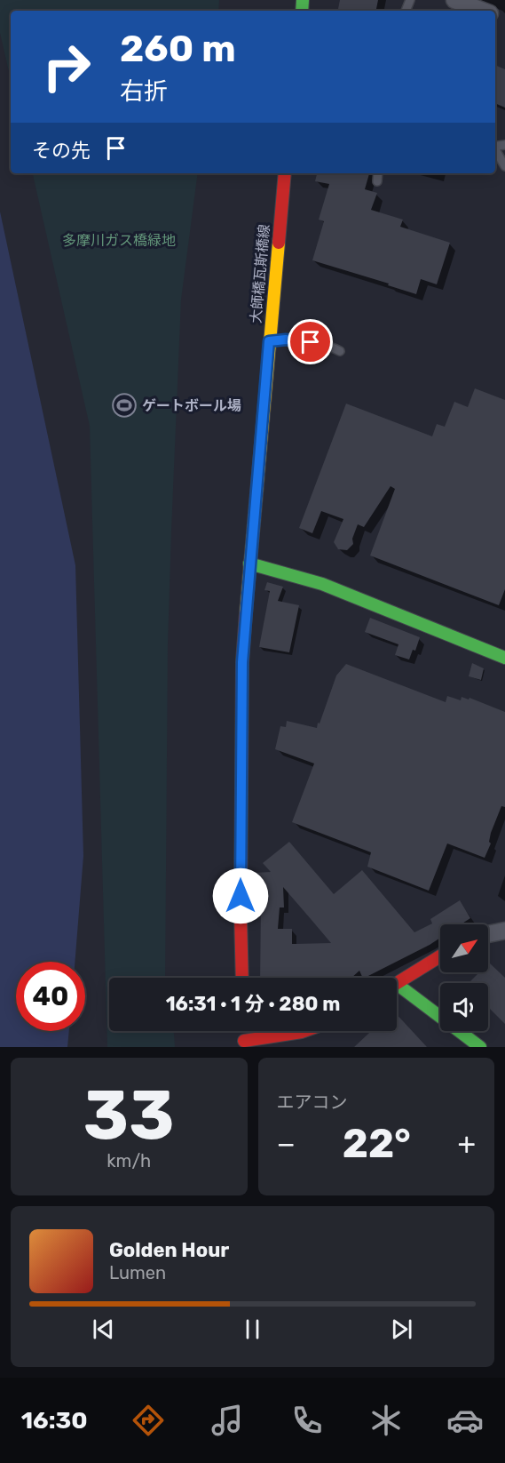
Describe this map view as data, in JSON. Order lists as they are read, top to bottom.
{
  "streets": {
    "street": ["大師橋瓦斯橋線"]
  },
  "parks": ["多摩川ガス橋緑地"],
  "places": {
    "sports": ["ゲートボール場"]
  },
  "north": "top right",
  "page": {
    "turn": ["260 m", "右折"],
    "then": "その先",
    "limit": "40",
    "trip": "16:31 · 1 分 · 280 m",
    "tile": [
      ["33", "km/h"],
      "エアコン"
    ],
    "heat": ["−", "22°", "+"],
    "song": ["Golden Hour", "Lumen"],
    "tabs": "16:30"
  }
}
